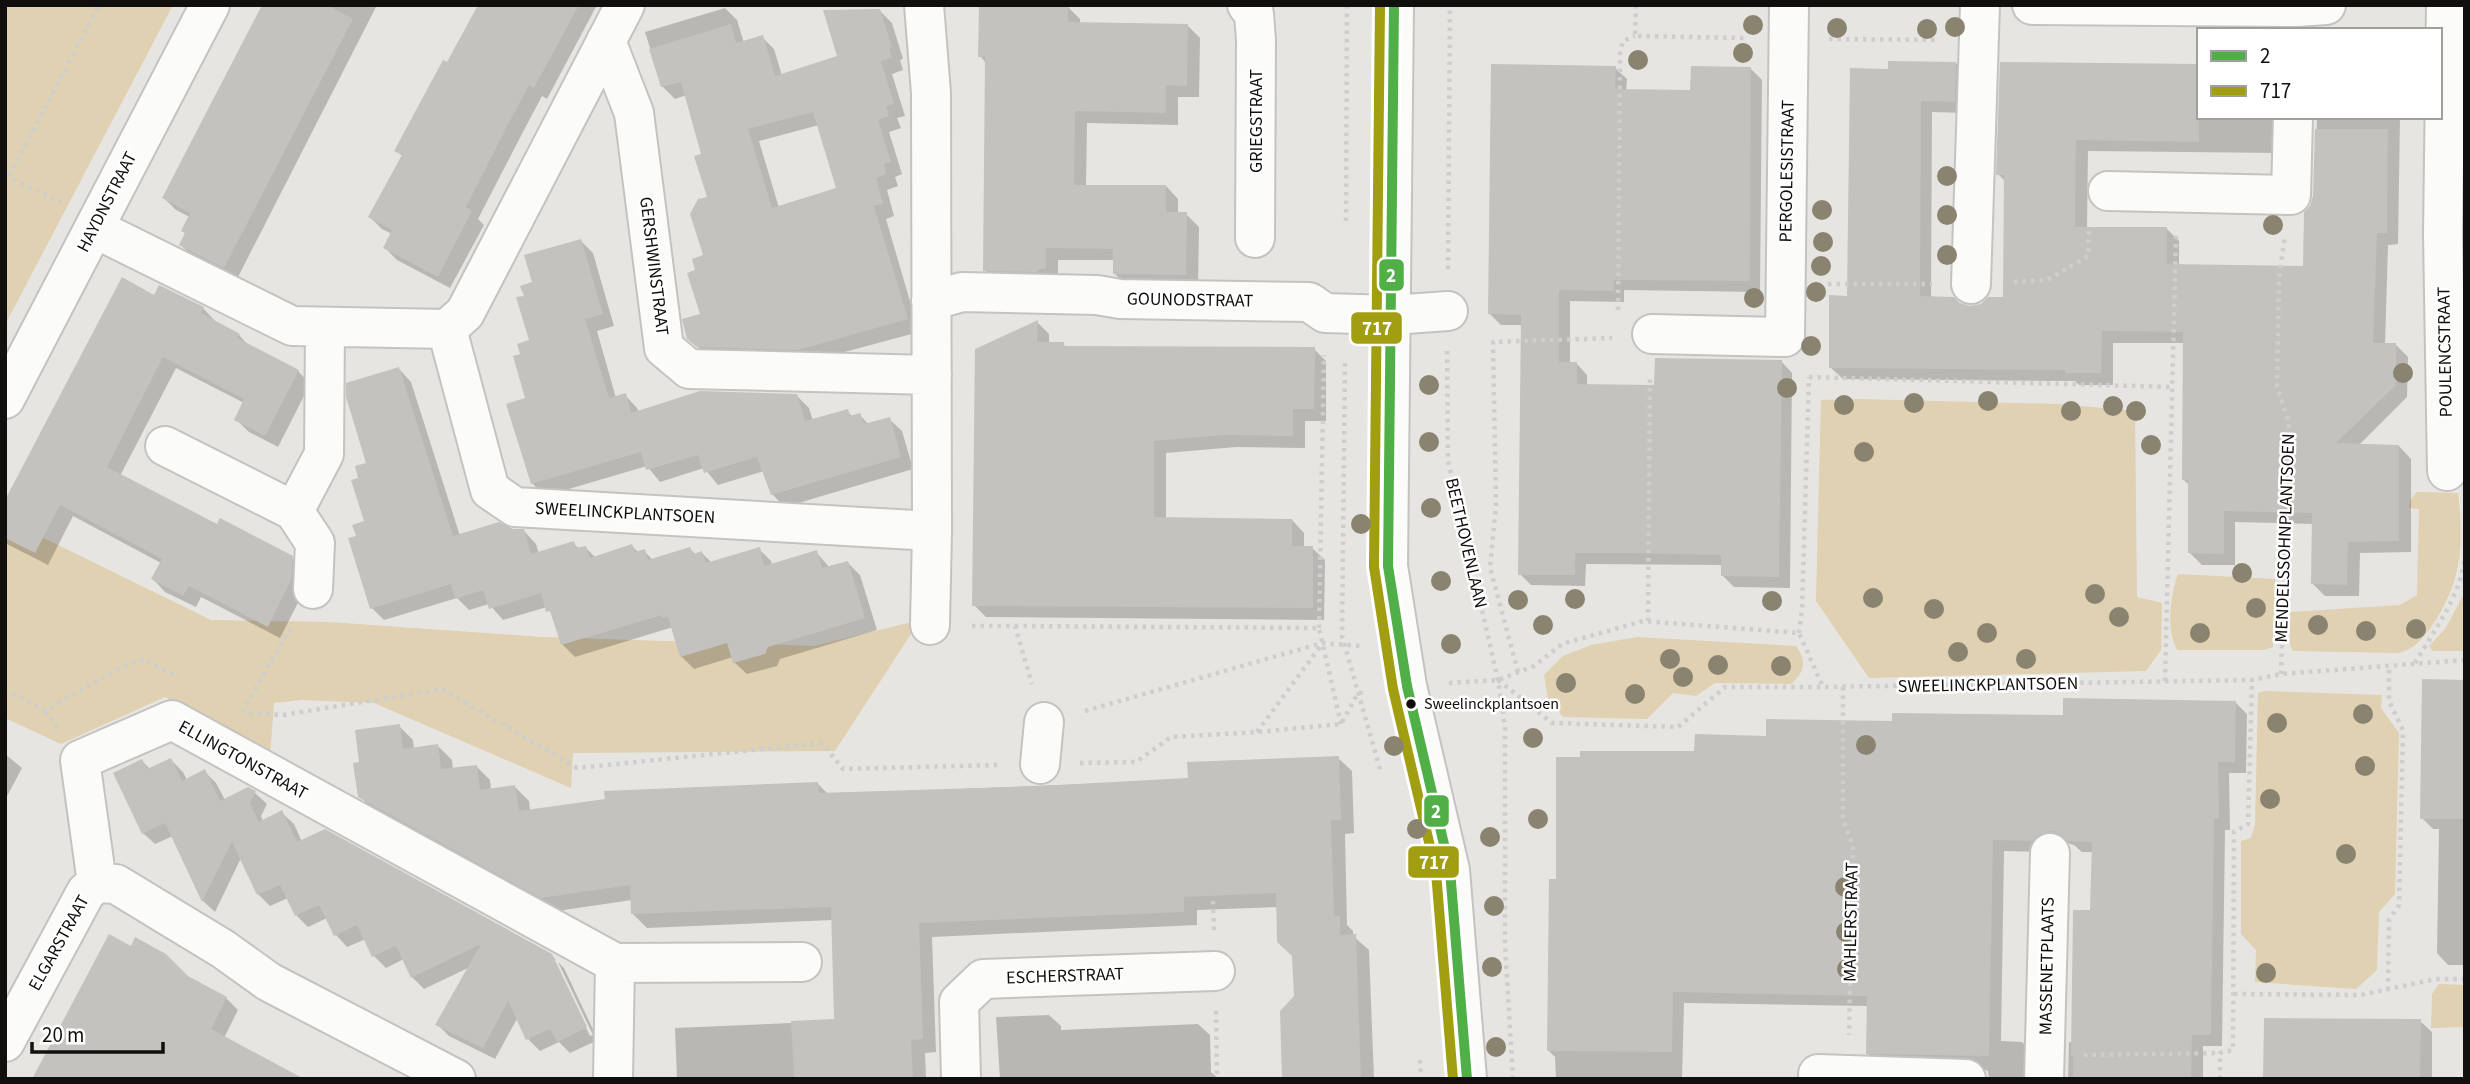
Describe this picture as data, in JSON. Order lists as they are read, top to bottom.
{
  "streets": {
    "street": [
      "GRIEGSTRAAT",
      "PERGOLESISTRAAT",
      "HAYDNSTRAAT",
      "GERSHWINSTRAAT",
      "GOUNODSTRAAT",
      "POULENCSTRAAT",
      "SWEELINCKPLANTSOEN",
      "ELLINGTONSTRAAT",
      "ELGARSTRAAT",
      "MASSENETPLAATS",
      "ESCHERSTRAAT"
    ],
    "path": ["MENDELSSOHNPLANTSOEN", "BEETHOVENLAAN", "MAHLERSTRAAT"]
  },
  "crossings": [
    ["GOUNODSTRAAT", "BEETHOVENLAAN"],
    ["SWEELINCKPLANTSOEN", "MENDELSSOHNPLANTSOEN"],
    ["SWEELINCKPLANTSOEN", "BEETHOVENLAAN"],
    ["SWEELINCKPLANTSOEN", "MAHLERSTRAAT"],
    ["ELLINGTONSTRAAT", "ELGARSTRAAT"]
  ],
  "places": ["Sweelinckplantsoen"],
  "lines": ["transit line 2", "transit line 717"],
  "legend": ["2", "717"],
  "scale_bar": "20 m"
}
